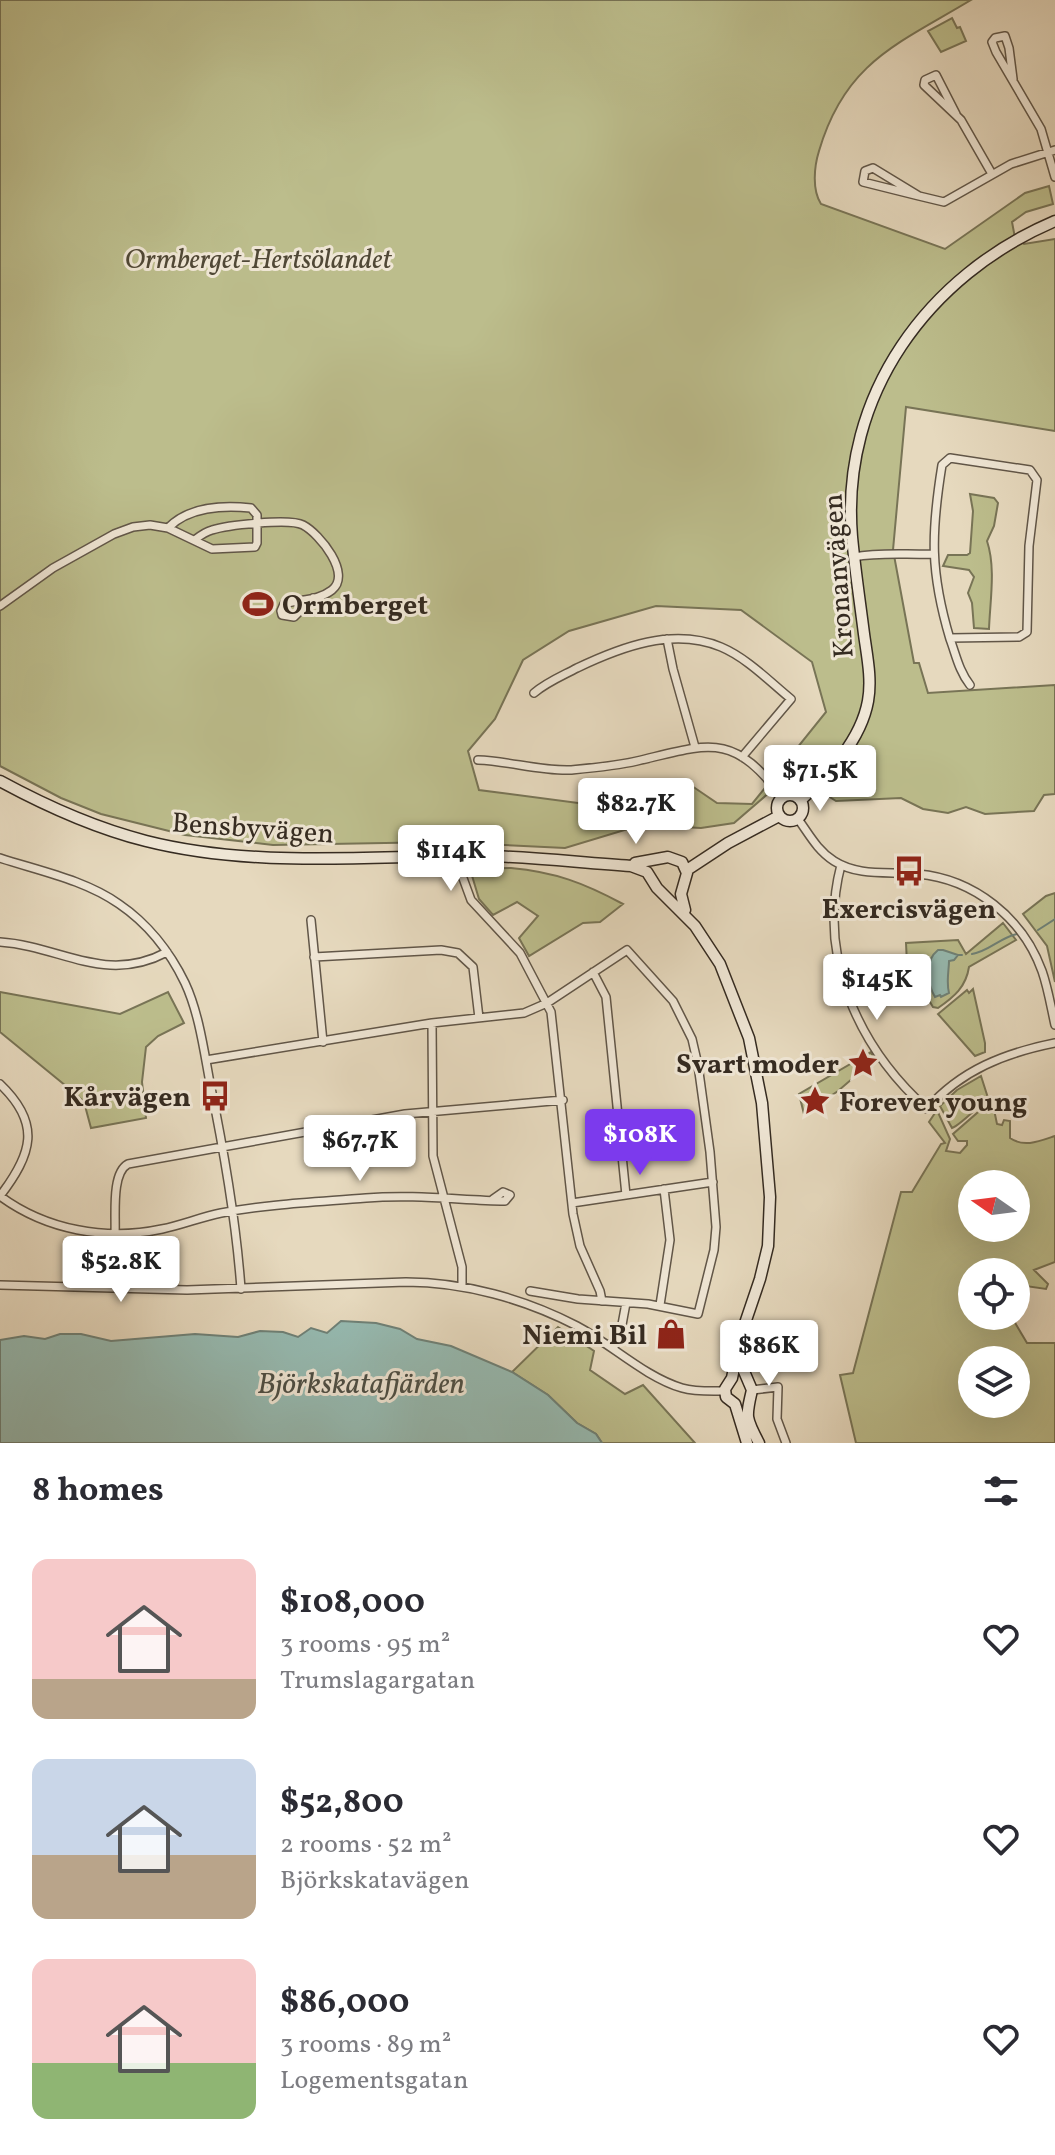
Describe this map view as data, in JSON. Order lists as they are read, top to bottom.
{
  "streets": {
    "main road": ["Kronanvägen", "Bensbyvägen"]
  },
  "water": ["Björkskatafjärden"],
  "parks": ["Ormberget-Hertsölandet"],
  "places": {
    "sports": ["Ormberget"],
    "bus stop": ["Exercisvägen", "Kårvägen"],
    "place": ["Svart moder", "Forever young"],
    "shop": ["Niemi Bil"]
  },
  "north": "left",
  "page": {
    "price": [
      "$71.5K",
      "$82.7K",
      "$114K",
      "$145K",
      "$108K",
      "$67.7K",
      "$52.8K",
      "$86K"
    ],
    "heading": "8 homes",
    "list": [
      {
        "name": "$108,000",
        "note": "3 rooms · 95 m² · Trumslagargatan"
      },
      {
        "name": "$52,800",
        "note": "2 rooms · 52 m² · Björkskatavägen"
      },
      {
        "name": "$86,000",
        "note": "3 rooms · 89 m² · Logementsgatan"
      }
    ]
  }
}
